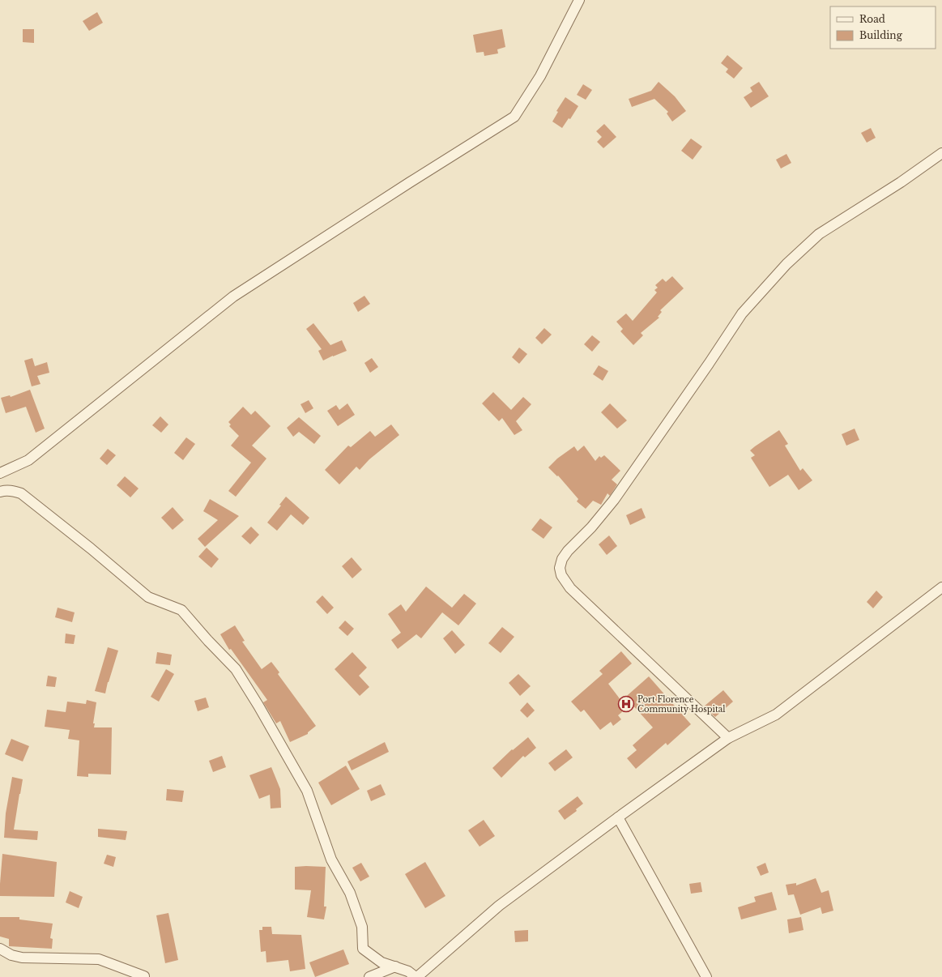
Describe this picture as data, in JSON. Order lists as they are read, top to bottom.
{
  "places": {
    "hospital": ["Port Florence Community Hospital"]
  },
  "legend": ["Road", "Building"]
}
